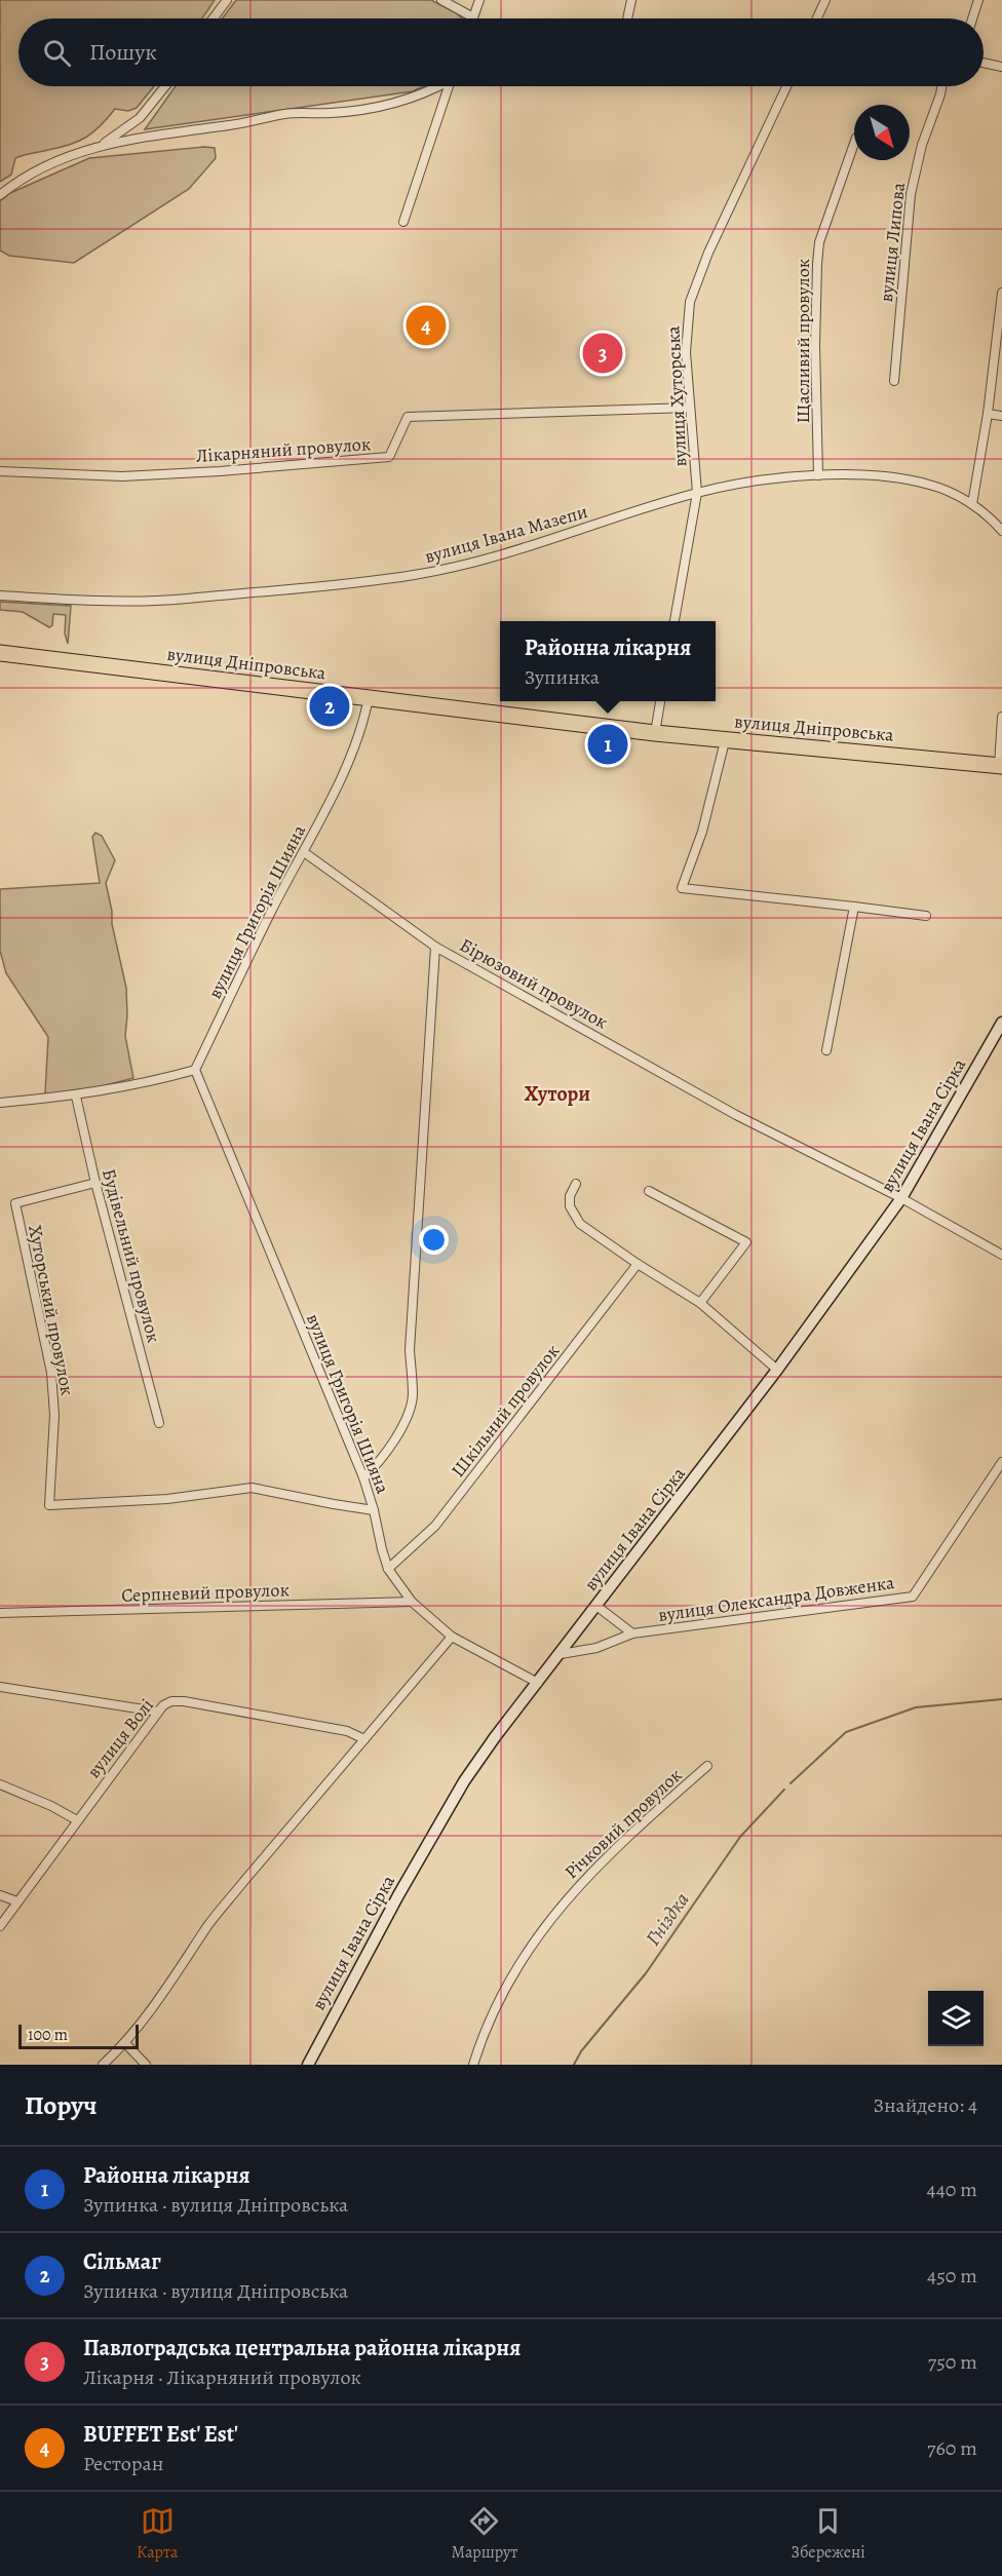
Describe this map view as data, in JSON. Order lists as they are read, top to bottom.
{
  "streets": {
    "highway": ["вулиця Дніпровська"],
    "street": [
      "вулиця Липова",
      "Щасливий провулок",
      "вулиця Хуторська",
      "Лікарняний провулок",
      "вулиця Івана Мазепи",
      "вулиця Григорія Шияна",
      "Бірюзовий провулок",
      "вулиця Івана Сірка",
      "Будівельний провулок",
      "Хуторський провулок",
      "Шкільний провулок",
      "Серпневий провулок",
      "вулиця Олександра Довженка",
      "вулиця Волі",
      "Річковий провулок"
    ]
  },
  "crossings": [
    ["Щасливий провулок", "вулиця Івана Мазепи"],
    ["вулиця Хуторська", "Лікарняний провулок"],
    ["вулиця Хуторська", "вулиця Івана Мазепи"],
    ["вулиця Дніпровська", "вулиця Григорія Шияна"],
    ["вулиця Григорія Шияна", "Бірюзовий провулок"],
    ["вулиця Григорія Шияна", "вулиця Івана Сірка"],
    ["вулиця Григорія Шияна", "Хуторський провулок"],
    ["вулиця Григорія Шияна", "Шкільний провулок"],
    ["вулиця Григорія Шияна", "Серпневий провулок"],
    ["Бірюзовий провулок", "вулиця Івана Сірка"],
    ["вулиця Івана Сірка", "вулиця Олександра Довженка"],
    ["Будівельний провулок", "Хуторський провулок"]
  ],
  "districts": ["Хутори"],
  "water": ["Гніздка"],
  "scale_bar": "100 m",
  "north": "bottom right",
  "page": {
    "search": "Пошук",
    "pins": [
      "4",
      "3",
      "2",
      "1"
    ],
    "popup": ["Районна лікарня", "Зупинка"],
    "scale": "100 m",
    "heading": ["Поруч", "Знайдено: 4"],
    "list": [
      {
        "mark": "1",
        "name": "Районна лікарня",
        "note": "Зупинка · вулиця Дніпровська",
        "value": "440 m"
      },
      {
        "mark": "2",
        "name": "Сільмаг",
        "note": "Зупинка · вулиця Дніпровська",
        "value": "450 m"
      },
      {
        "mark": "3",
        "name": "Павлоградська центральна районна лікарня",
        "note": "Лікарня · Лікарняний провулок",
        "value": "750 m"
      },
      {
        "mark": "4",
        "name": "BUFFET Est' Est'",
        "note": "Ресторан",
        "value": "760 m"
      }
    ],
    "nav": ["Карта", "Маршрут", "Збережені"]
  }
}
